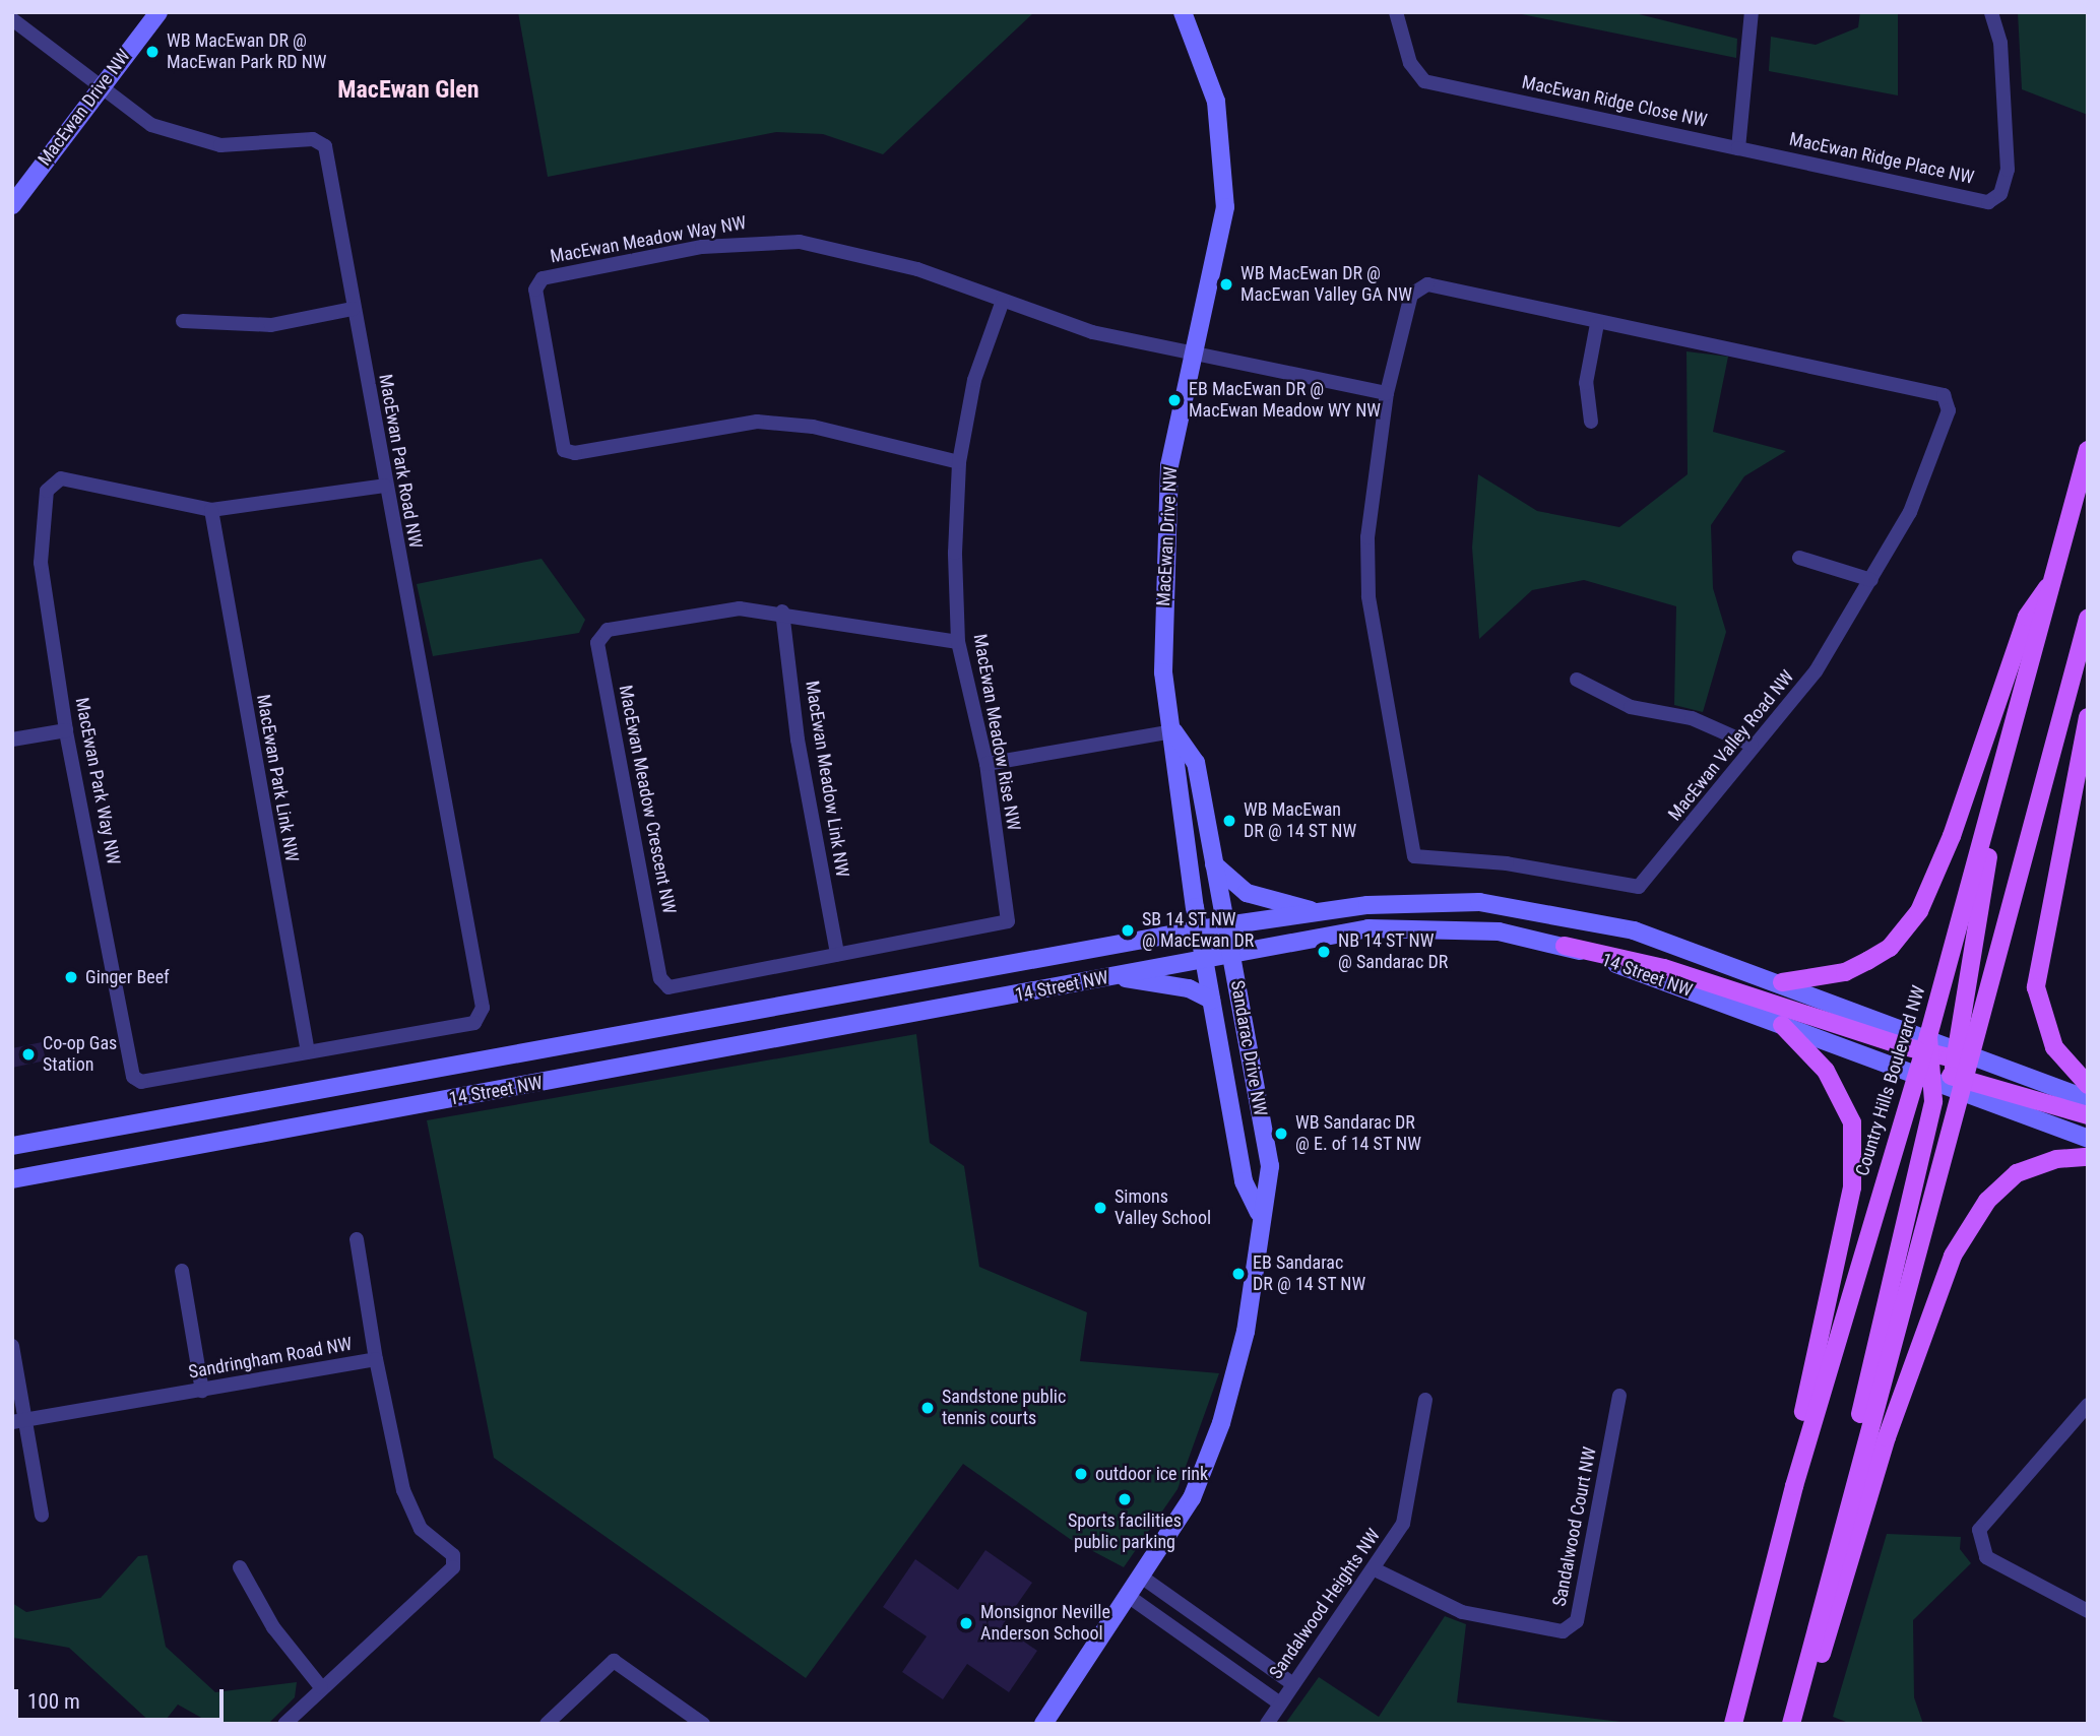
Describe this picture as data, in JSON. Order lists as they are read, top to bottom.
{
  "streets": {
    "main road": [
      "MacEwan Drive NW",
      "14 Street NW",
      "Sandarac Drive NW",
      "Country Hills Boulevard NW"
    ],
    "street": [
      "MacEwan Ridge Close NW",
      "MacEwan Ridge Place NW",
      "MacEwan Meadow Way NW",
      "MacEwan Park Road NW",
      "MacEwan Meadow Rise NW",
      "MacEwan Valley Road NW",
      "MacEwan Park Link NW",
      "MacEwan Meadow Link NW",
      "MacEwan Park Way NW",
      "MacEwan Meadow Crescent NW",
      "Sandringham Road NW",
      "Sandalwood Court NW",
      "Sandalwood Heights NW"
    ]
  },
  "crossings": [
    ["MacEwan Ridge Close NW", "MacEwan Ridge Place NW"],
    ["MacEwan Drive NW", "MacEwan Meadow Way NW"],
    ["MacEwan Drive NW", "MacEwan Park Road NW"],
    ["MacEwan Drive NW", "14 Street NW"],
    ["MacEwan Drive NW", "Sandarac Drive NW"],
    ["MacEwan Meadow Way NW", "MacEwan Meadow Rise NW"],
    ["MacEwan Meadow Way NW", "MacEwan Valley Road NW"],
    ["MacEwan Park Road NW", "MacEwan Park Way NW"],
    ["MacEwan Meadow Rise NW", "MacEwan Meadow Crescent NW"],
    ["MacEwan Park Link NW", "MacEwan Park Way NW"],
    ["MacEwan Meadow Link NW", "MacEwan Meadow Crescent NW"],
    ["14 Street NW", "Sandarac Drive NW"],
    ["14 Street NW", "Country Hills Boulevard NW"],
    ["Sandalwood Court NW", "Sandalwood Heights NW"]
  ],
  "districts": ["MacEwan Glen"],
  "places": [
    "WB MacEwan DR @ MacEwan Park RD NW",
    "WB MacEwan DR @ MacEwan Valley GA NW",
    "EB MacEwan DR @ MacEwan Meadow WY NW",
    "WB MacEwan DR @ 14 ST NW",
    "SB 14 ST NW @ MacEwan DR",
    "NB 14 ST NW @ Sandarac DR",
    "Ginger Beef",
    "Co-op Gas Station",
    "WB Sandarac DR @ E. of 14 ST NW",
    "Simons Valley School",
    "EB Sandarac DR @ 14 ST NW",
    "Sandstone public tennis courts",
    "outdoor ice rink",
    "Sports facilities public parking",
    "Monsignor Neville Anderson School"
  ],
  "scale_bar": "100 m"
}
